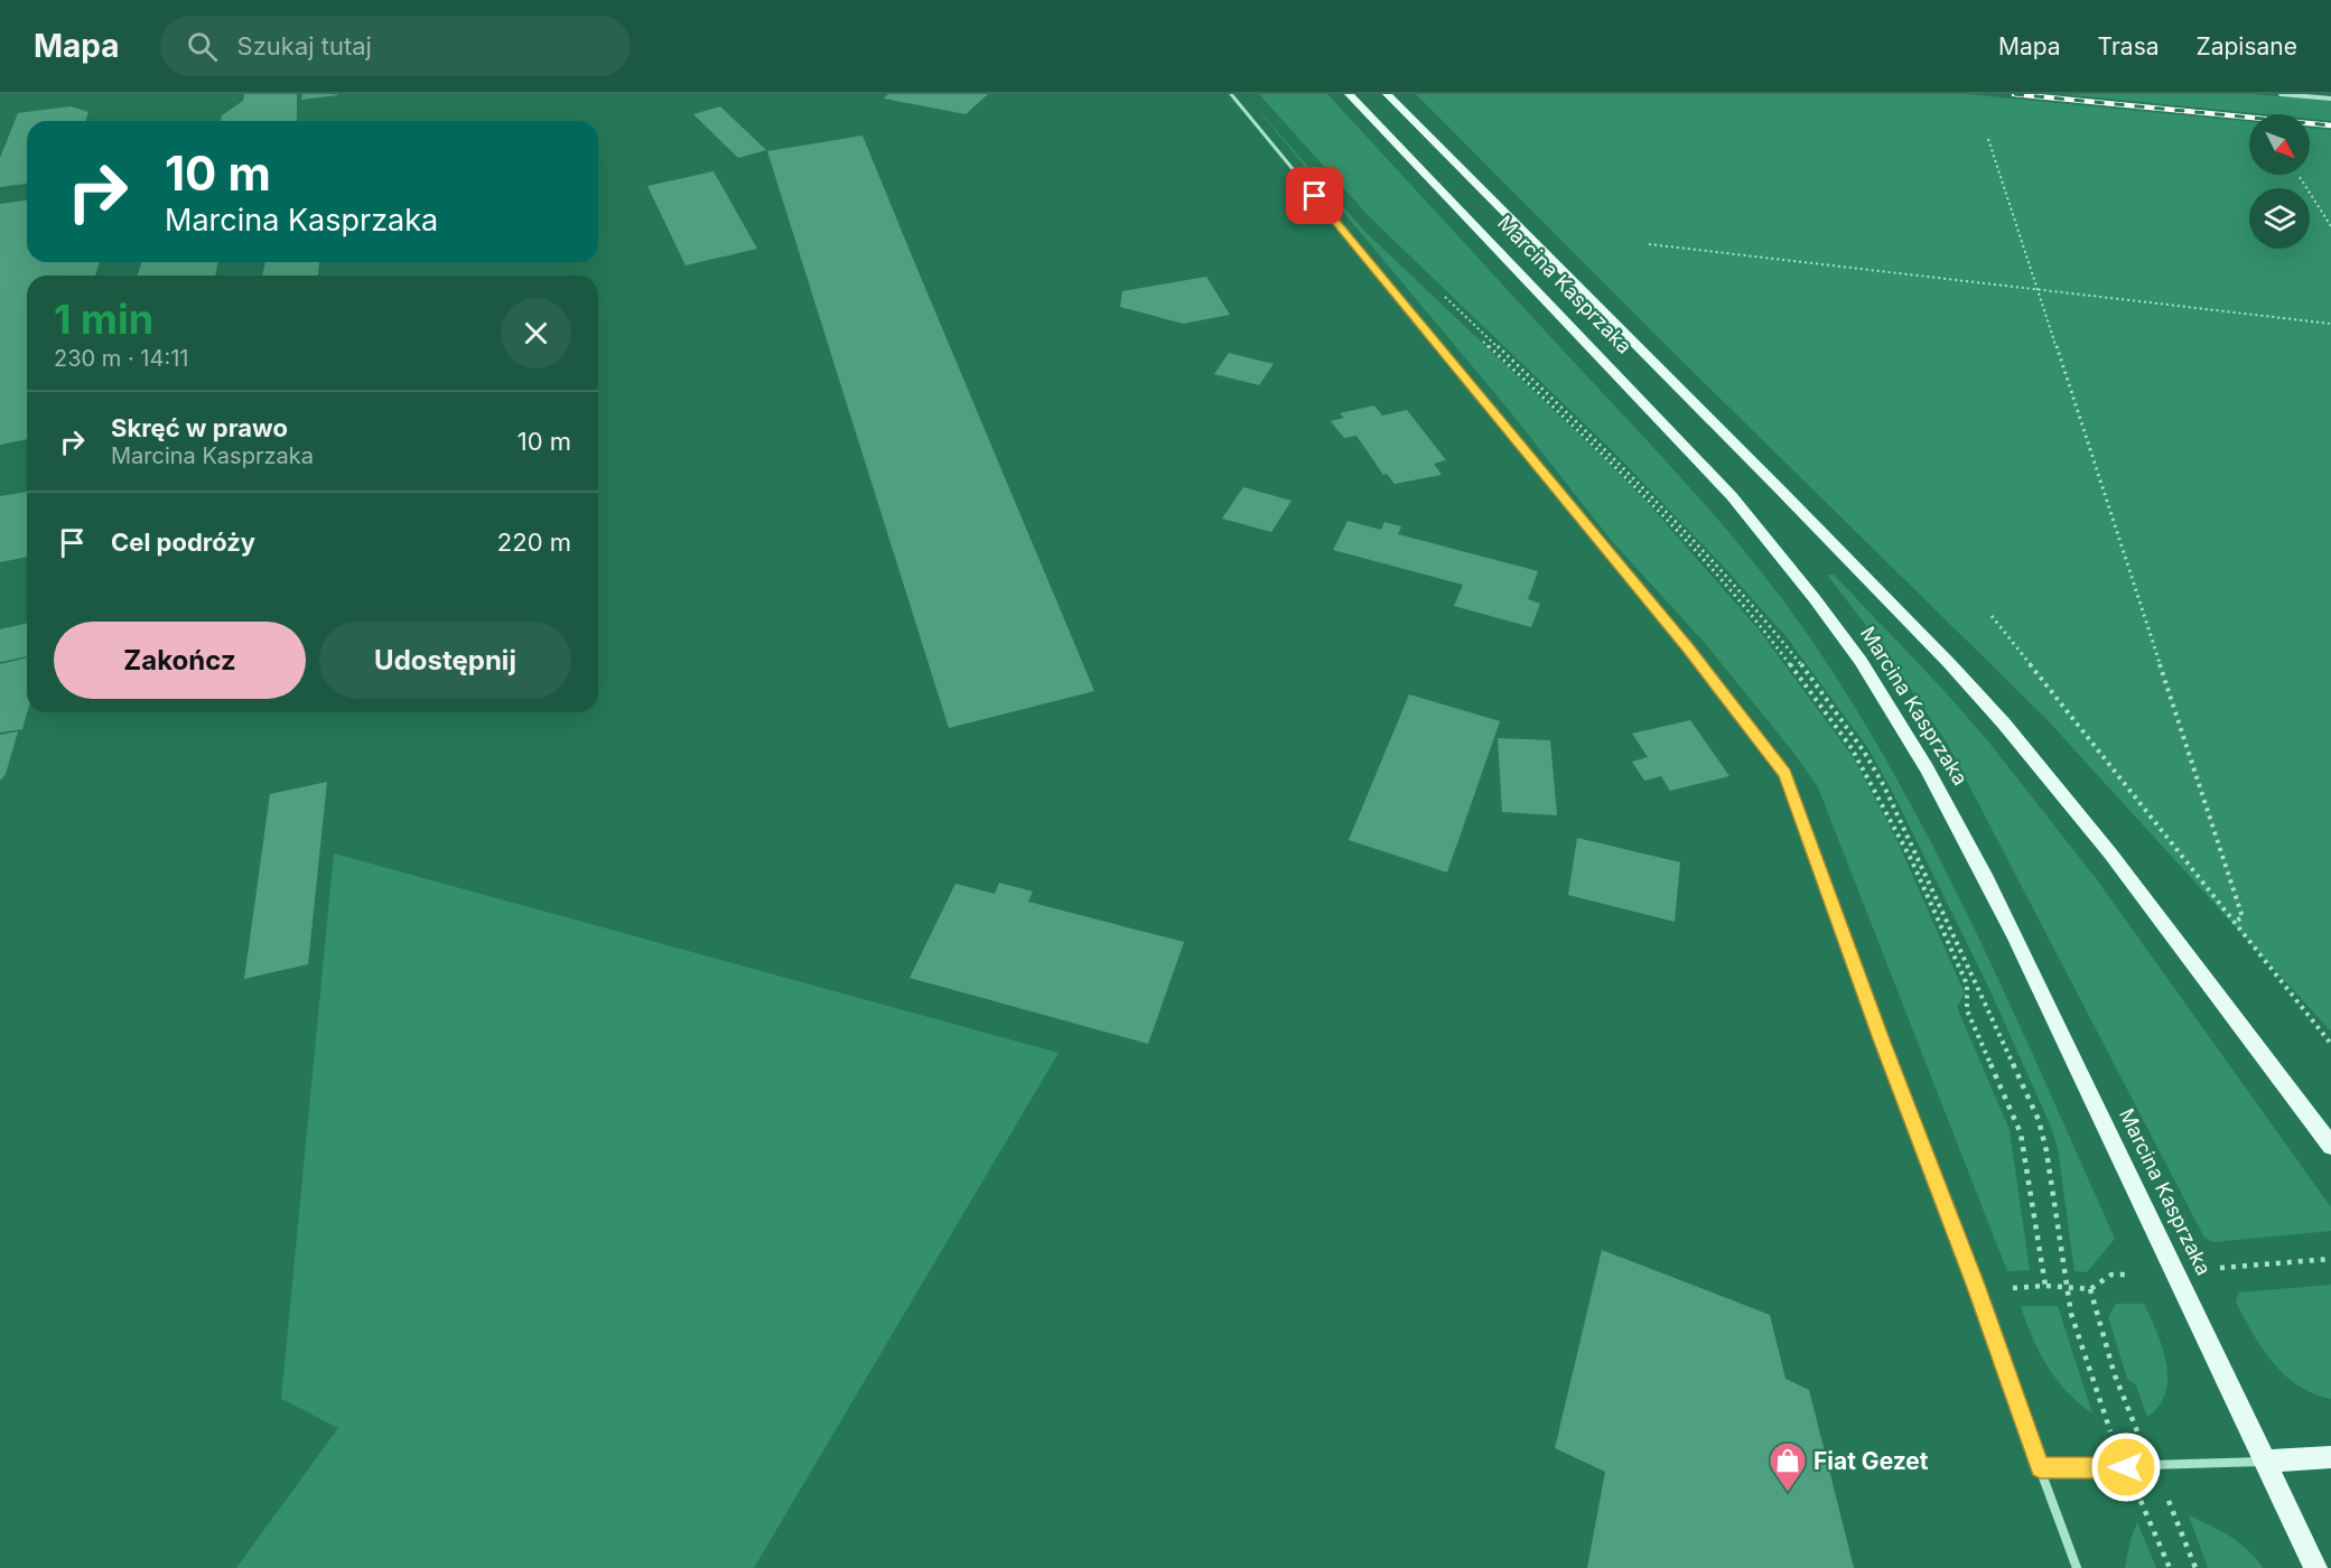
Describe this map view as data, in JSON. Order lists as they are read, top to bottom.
{
  "streets": {
    "main road": ["Marcina Kasprzaka"]
  },
  "places": {
    "shop": ["Fiat Gezet"]
  },
  "north": "bottom right",
  "page": {
    "header": "Mapa",
    "search": "Szukaj tutaj",
    "nav": ["Mapa", "Trasa", "Zapisane"],
    "turn": ["10 m", "Marcina Kasprzaka"],
    "heading": ["1 min", "230 m · 14:11"],
    "list": [
      {
        "name": "Skręć w prawo",
        "note": "Marcina Kasprzaka",
        "value": "10 m"
      },
      {
        "name": "Cel podróży",
        "value": "220 m"
      }
    ],
    "buttons": ["Zakończ", "Udostępnij"]
  }
}
